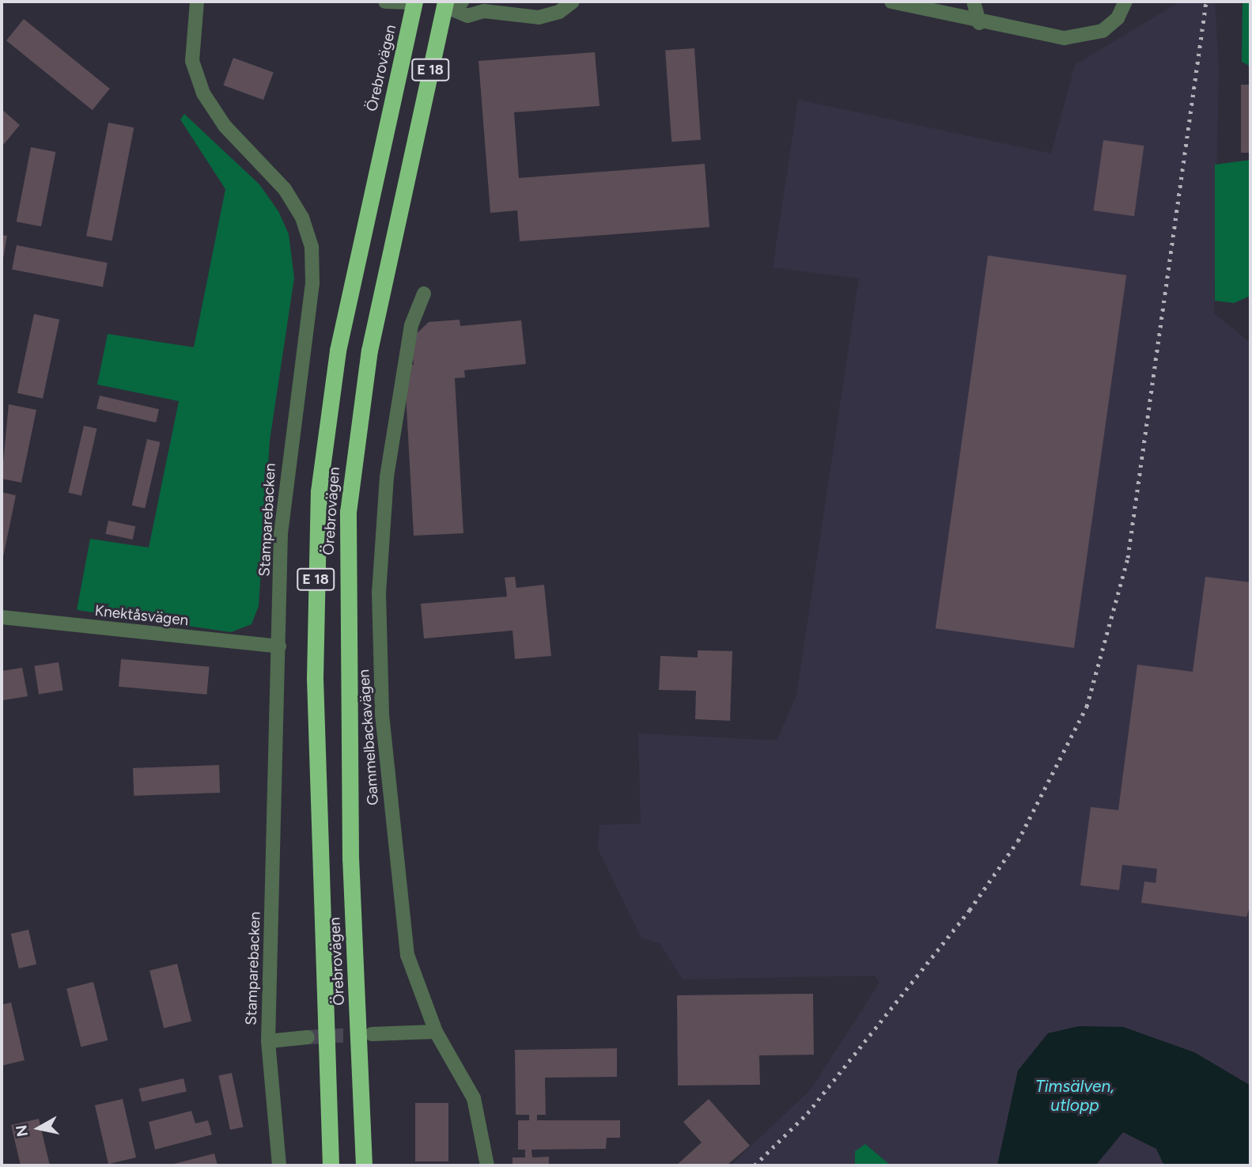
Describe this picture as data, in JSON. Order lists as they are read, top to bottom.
{
  "streets": {
    "highway": ["Örebrovägen", "E 18"],
    "street": ["Stamparebacken", "Knektåsvägen", "Gammelbackavägen"]
  },
  "crossings": [
    ["Stamparebacken", "Knektåsvägen"]
  ],
  "water": ["Timsälven, utlopp"],
  "north": "left"
}
